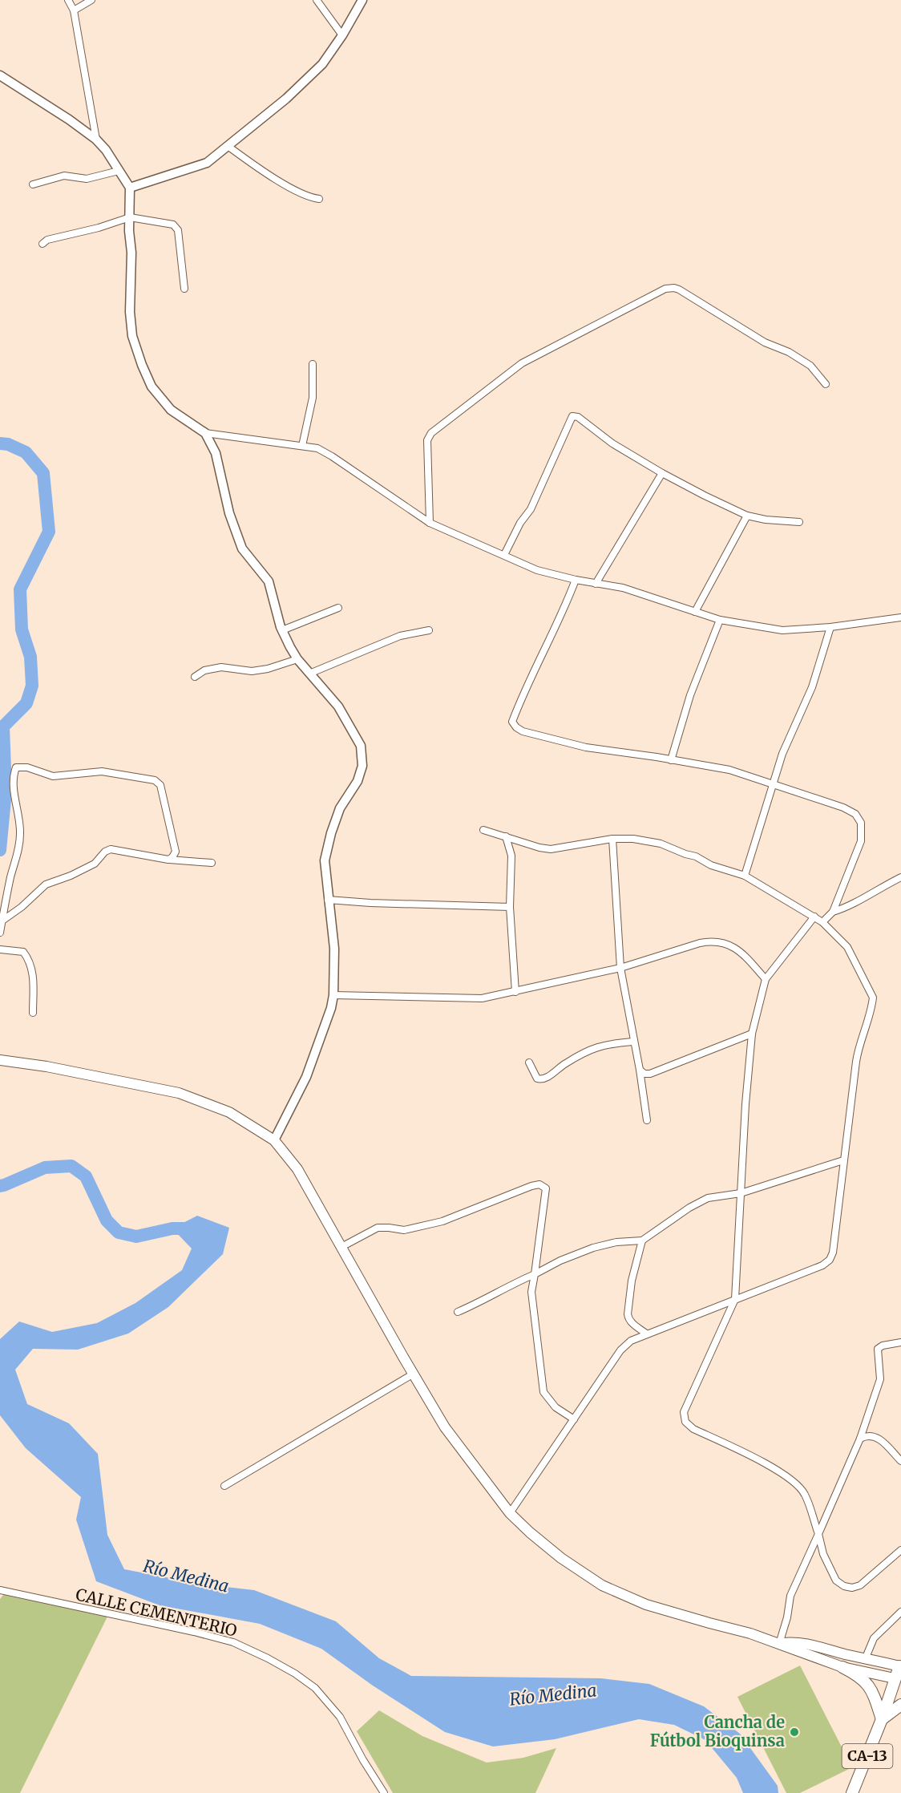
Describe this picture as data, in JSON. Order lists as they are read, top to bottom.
{
  "streets": {
    "highway": ["CA-13"],
    "street": ["CALLE CEMENTERIO"]
  },
  "water": ["Río Medina"],
  "places": ["Cancha de Fútbol Bioquinsa"]
}
